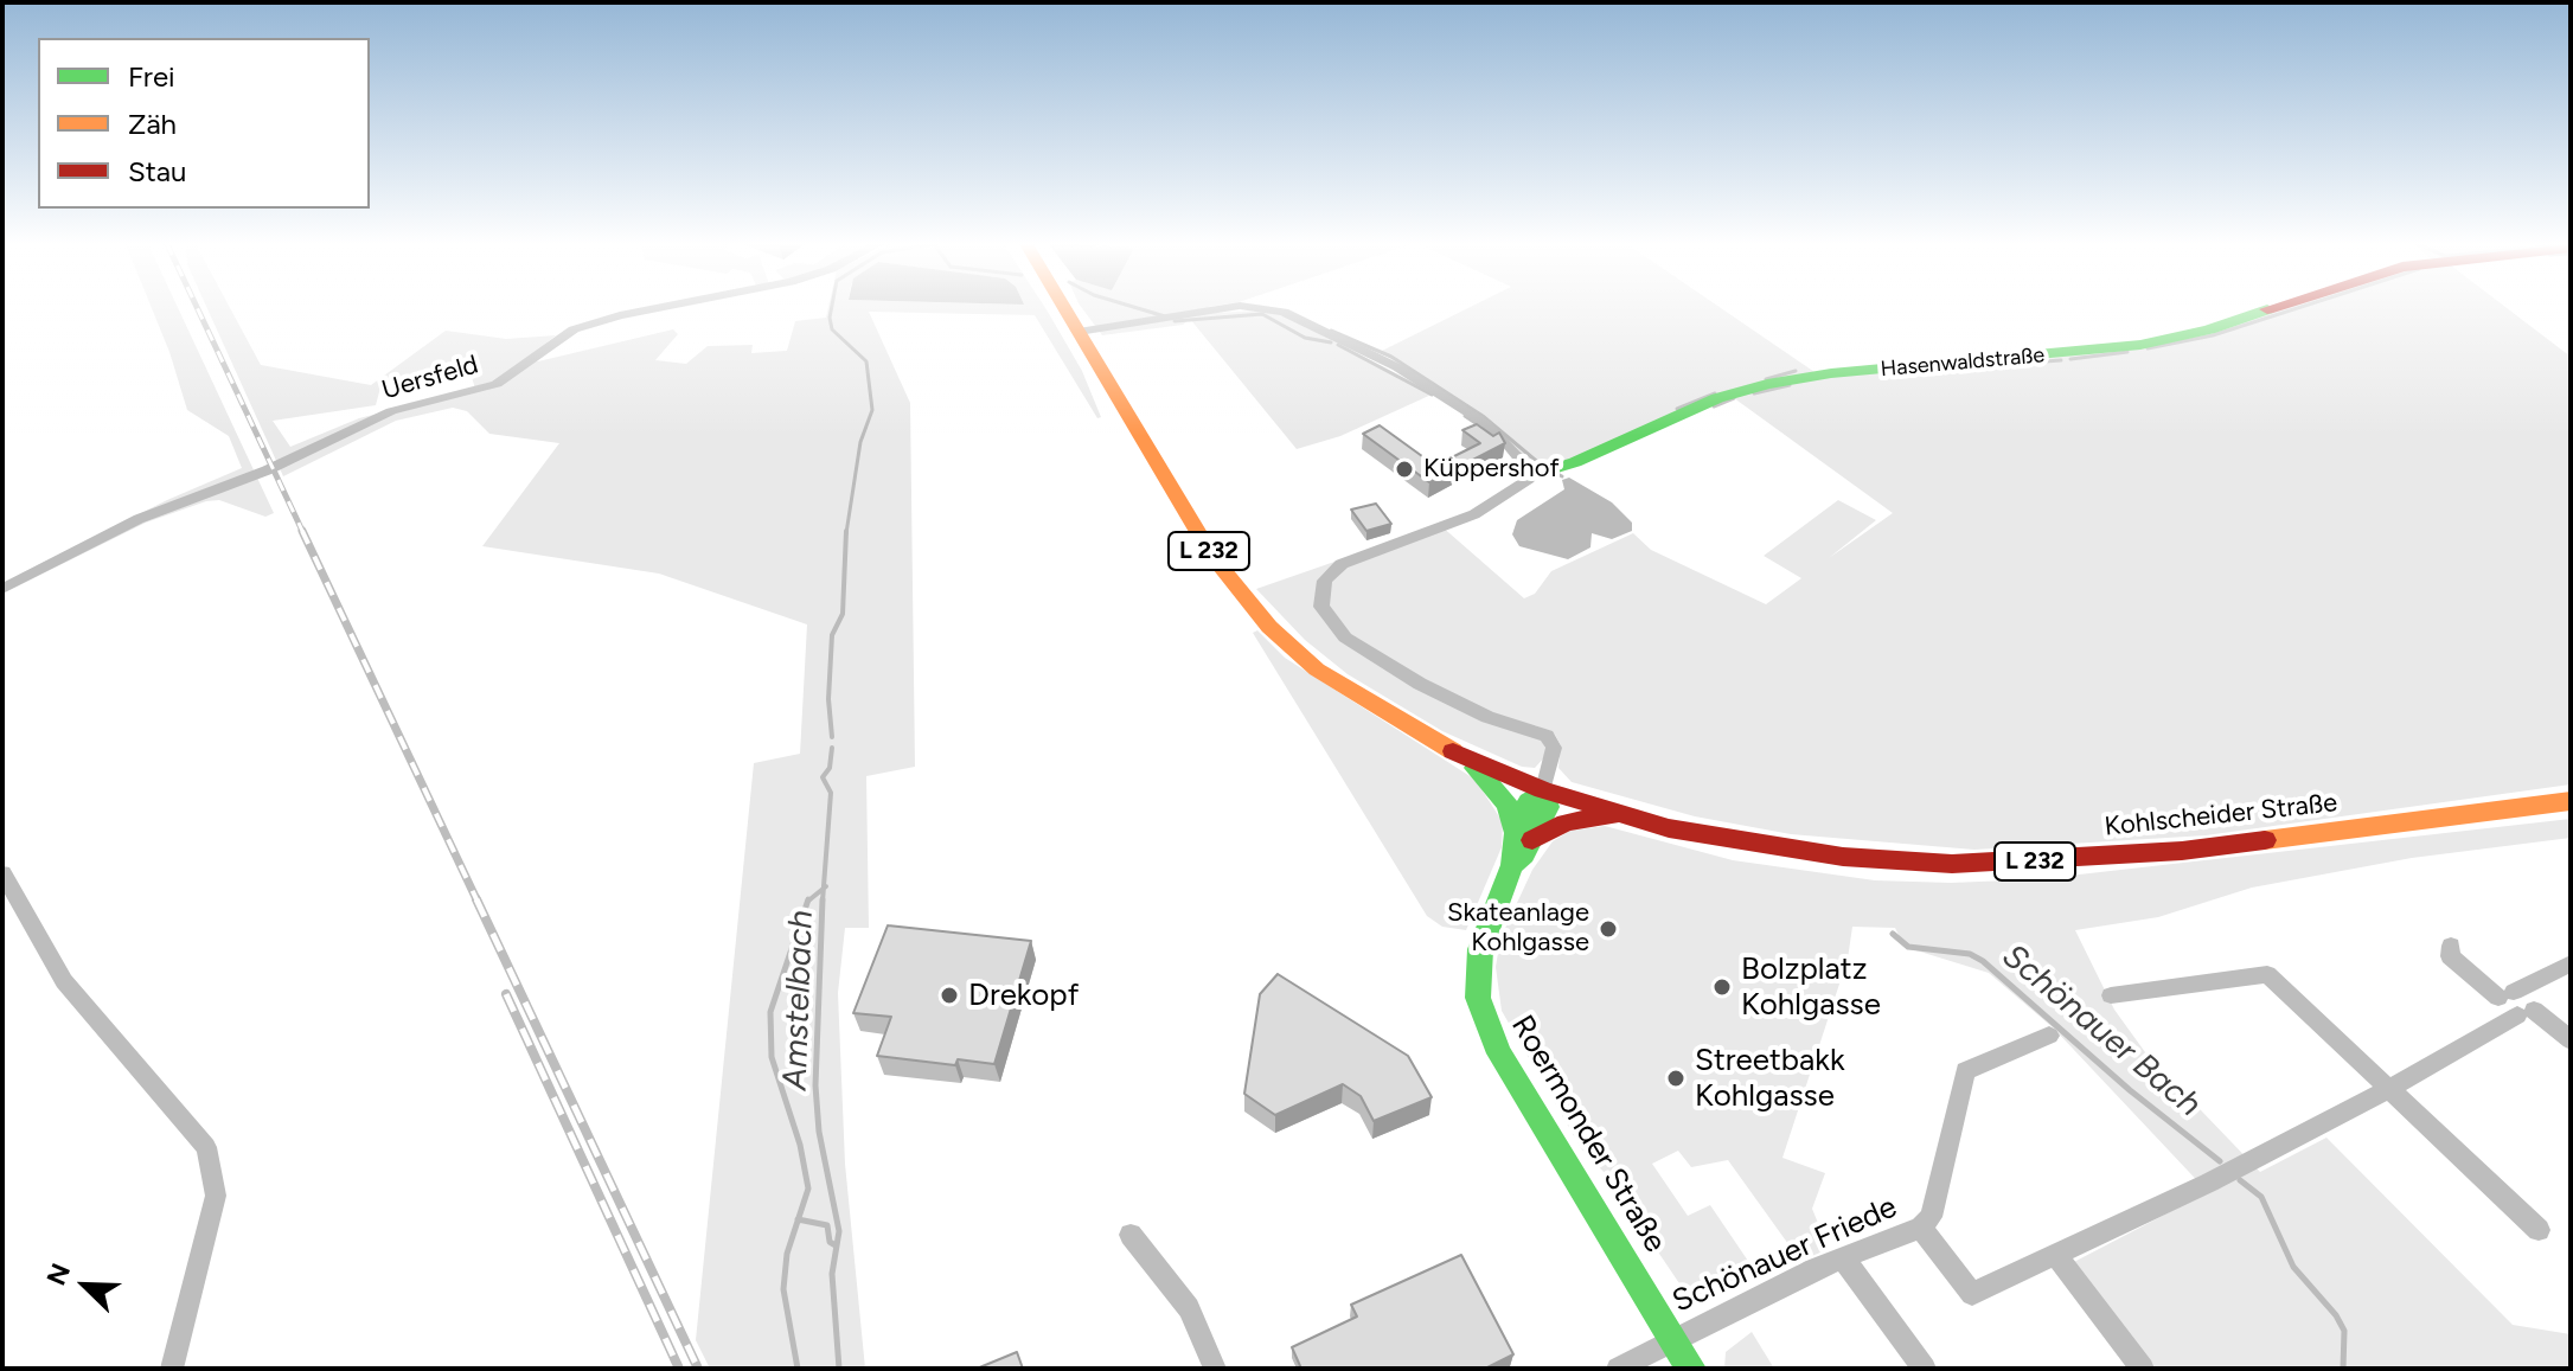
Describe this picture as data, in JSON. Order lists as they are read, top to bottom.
{
  "streets": {
    "main road": [
      "Hasenwaldstraße",
      "L 232",
      "Kohlscheider Straße",
      "Roermonder Straße"
    ],
    "street": ["Uersfeld", "Schönauer Friede"]
  },
  "crossings": [
    ["L 232", "Kohlscheider Straße"],
    ["L 232", "Roermonder Straße"],
    ["Kohlscheider Straße", "Roermonder Straße"],
    ["Roermonder Straße", "Schönauer Friede"]
  ],
  "water": ["Amstelbach", "Schönauer Bach"],
  "places": [
    "Küppershof",
    "Skateanlage Kohlgasse",
    "Bolzplatz Kohlgasse",
    "Drekopf",
    "Streetbakk Kohlgasse"
  ],
  "legend": ["Frei", "Zäh", "Stau"],
  "north": "top left"
}
